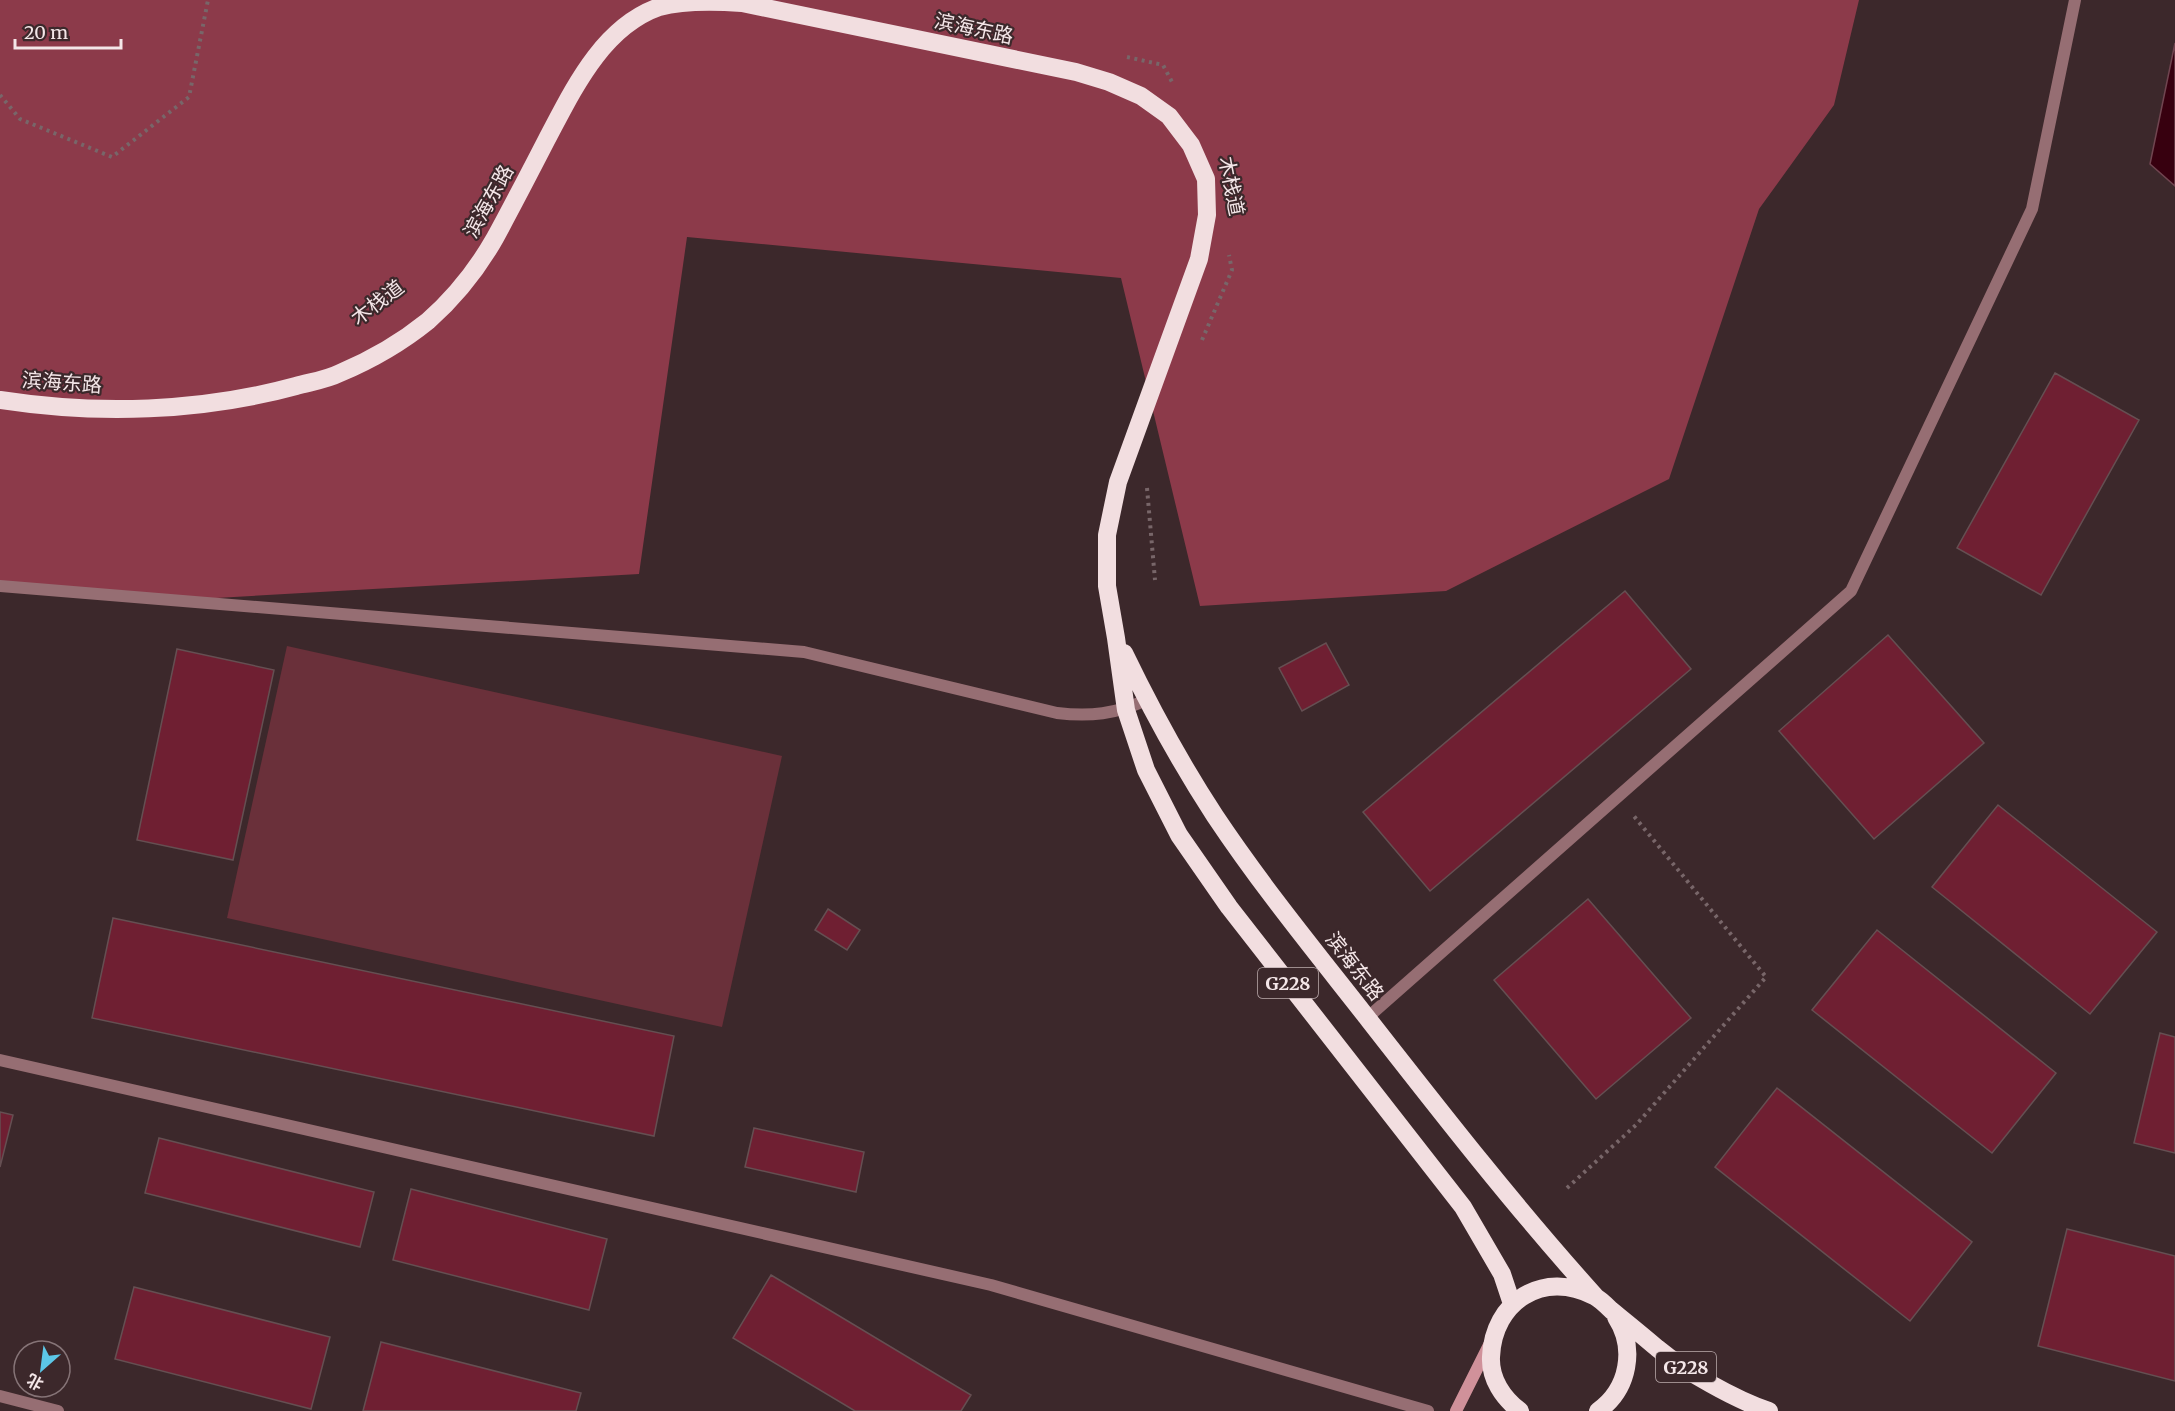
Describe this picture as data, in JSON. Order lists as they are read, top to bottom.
{
  "streets": {
    "highway": ["滨海东路", "G228"]
  },
  "scale_bar": "20 m",
  "north": "bottom left"
}
